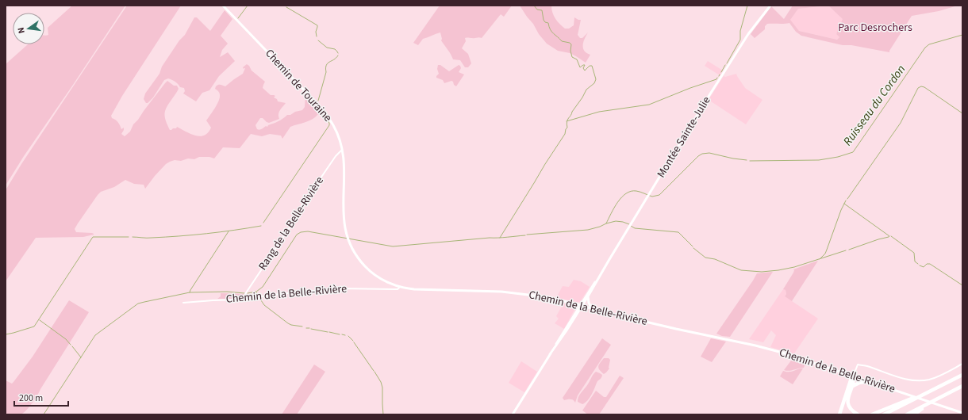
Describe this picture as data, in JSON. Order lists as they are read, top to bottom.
{
  "streets": {
    "street": [
      "Chemin de Touraine",
      "Montée Sainte-Julie",
      "Rang de la Belle-Rivière",
      "Chemin de la Belle-Rivière"
    ]
  },
  "crossings": [
    ["Chemin de Touraine", "Rang de la Belle-Rivière"],
    ["Chemin de Touraine", "Chemin de la Belle-Rivière"],
    ["Montée Sainte-Julie", "Chemin de la Belle-Rivière"],
    ["Rang de la Belle-Rivière", "Chemin de la Belle-Rivière"]
  ],
  "water": ["Ruisseau du Cordon"],
  "parks": ["Parc Desrochers"],
  "scale_bar": "200 m",
  "north": "left"
}
